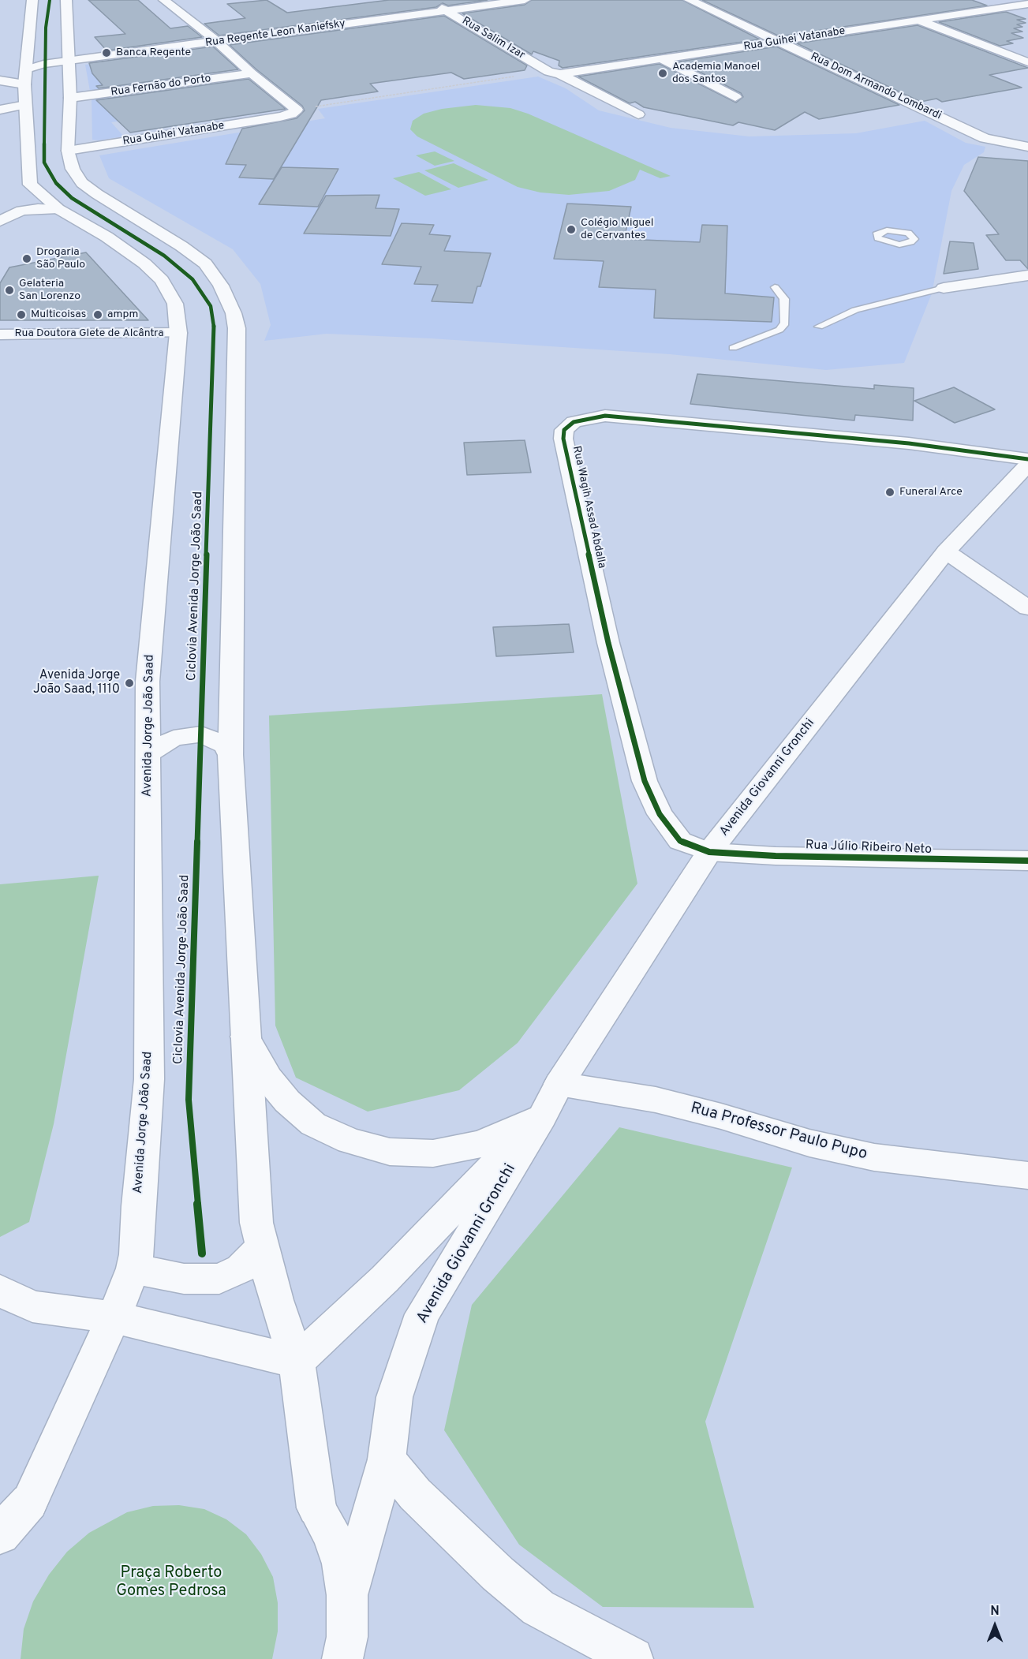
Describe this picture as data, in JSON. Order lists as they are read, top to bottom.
{
  "streets": {
    "street": [
      "Rua Regente Leon Kaniefsky",
      "Rua Salim Izar",
      "Rua Guihei Vatanabe",
      "Rua Fernão do Porto",
      "Rua Dom Armando Lombardi",
      "Rua Doutora Glete de Alcântra",
      "Rua Wagih Assad Abdalla",
      "Avenida Jorge João Saad",
      "Avenida Giovanni Gronchi",
      "Rua Júlio Ribeiro Neto",
      "Rua Professor Paulo Pupo"
    ],
    "cycle path": ["Ciclovia Avenida Jorge João Saad"]
  },
  "crossings": [
    ["Rua Regente Leon Kaniefsky", "Rua Salim Izar"],
    ["Rua Regente Leon Kaniefsky", "Avenida Jorge João Saad"],
    ["Rua Salim Izar", "Rua Guihei Vatanabe"],
    ["Rua Guihei Vatanabe", "Rua Dom Armando Lombardi"],
    ["Rua Doutora Glete de Alcântra", "Avenida Jorge João Saad"],
    ["Rua Wagih Assad Abdalla", "Avenida Giovanni Gronchi"],
    ["Rua Wagih Assad Abdalla", "Rua Júlio Ribeiro Neto"],
    ["Avenida Giovanni Gronchi", "Rua Júlio Ribeiro Neto"],
    ["Avenida Giovanni Gronchi", "Rua Professor Paulo Pupo"]
  ],
  "parks": ["Praça Roberto Gomes Pedrosa"],
  "places": [
    "Banca Regente",
    "Academia Manoel dos Santos",
    "Colégio Miguel de Cervantes",
    "Drogaria São Paulo",
    "Gelateria San Lorenzo",
    "Multicoisas",
    "ampm",
    "Funeral Arce",
    "Avenida Jorge João Saad, 1110"
  ],
  "north": "top"
}
